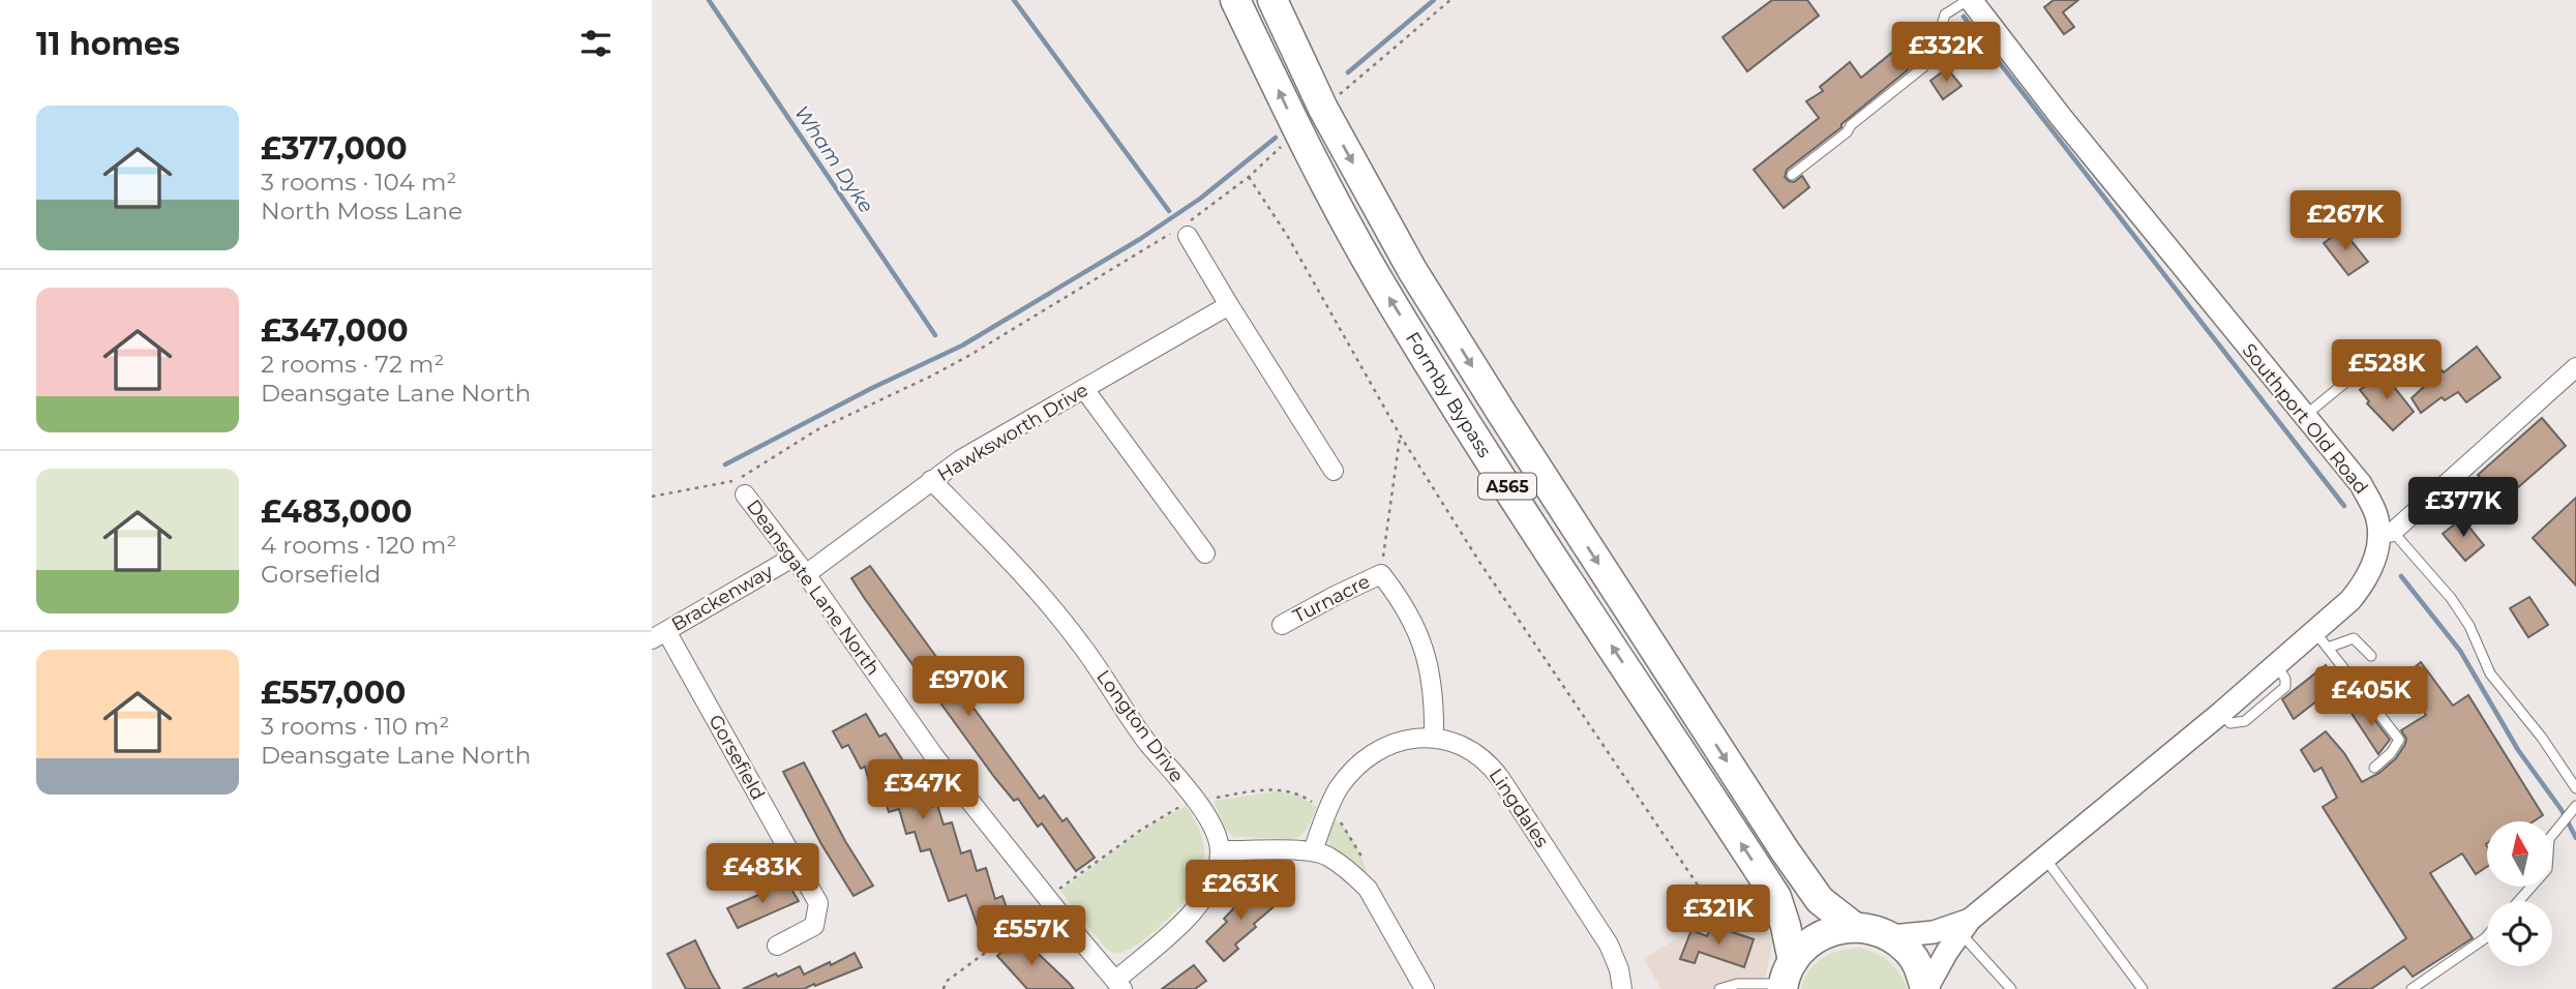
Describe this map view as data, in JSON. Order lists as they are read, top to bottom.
{
  "streets": {
    "highway": ["Formby Bypass", "A565"],
    "street": [
      "Southport Old Road",
      "Hawksworth Drive",
      "Deansgate Lane North",
      "Brackenway",
      "Turnacre",
      "Longton Drive",
      "Gorsefield",
      "Lingdales"
    ]
  },
  "crossings": [
    ["Formby Bypass", "A565"],
    ["Hawksworth Drive", "Deansgate Lane North"],
    ["Hawksworth Drive", "Longton Drive"],
    ["Deansgate Lane North", "Brackenway"],
    ["Brackenway", "Gorsefield"],
    ["Turnacre", "Lingdales"]
  ],
  "water": ["Wham Dyke"],
  "north": "top",
  "page": {
    "heading": "11 homes",
    "price": [
      "£332K",
      "£267K",
      "£528K",
      "£377K",
      "£970K",
      "£405K",
      "£347K",
      "£483K",
      "£263K",
      "£321K",
      "£557K"
    ],
    "list": [
      {
        "name": "£377,000",
        "note": "3 rooms · 104 m² · North Moss Lane"
      },
      {
        "name": "£347,000",
        "note": "2 rooms · 72 m² · Deansgate Lane North"
      },
      {
        "name": "£483,000",
        "note": "4 rooms · 120 m² · Gorsefield"
      },
      {
        "name": "£557,000",
        "note": "3 rooms · 110 m² · Deansgate Lane North"
      }
    ]
  }
}
